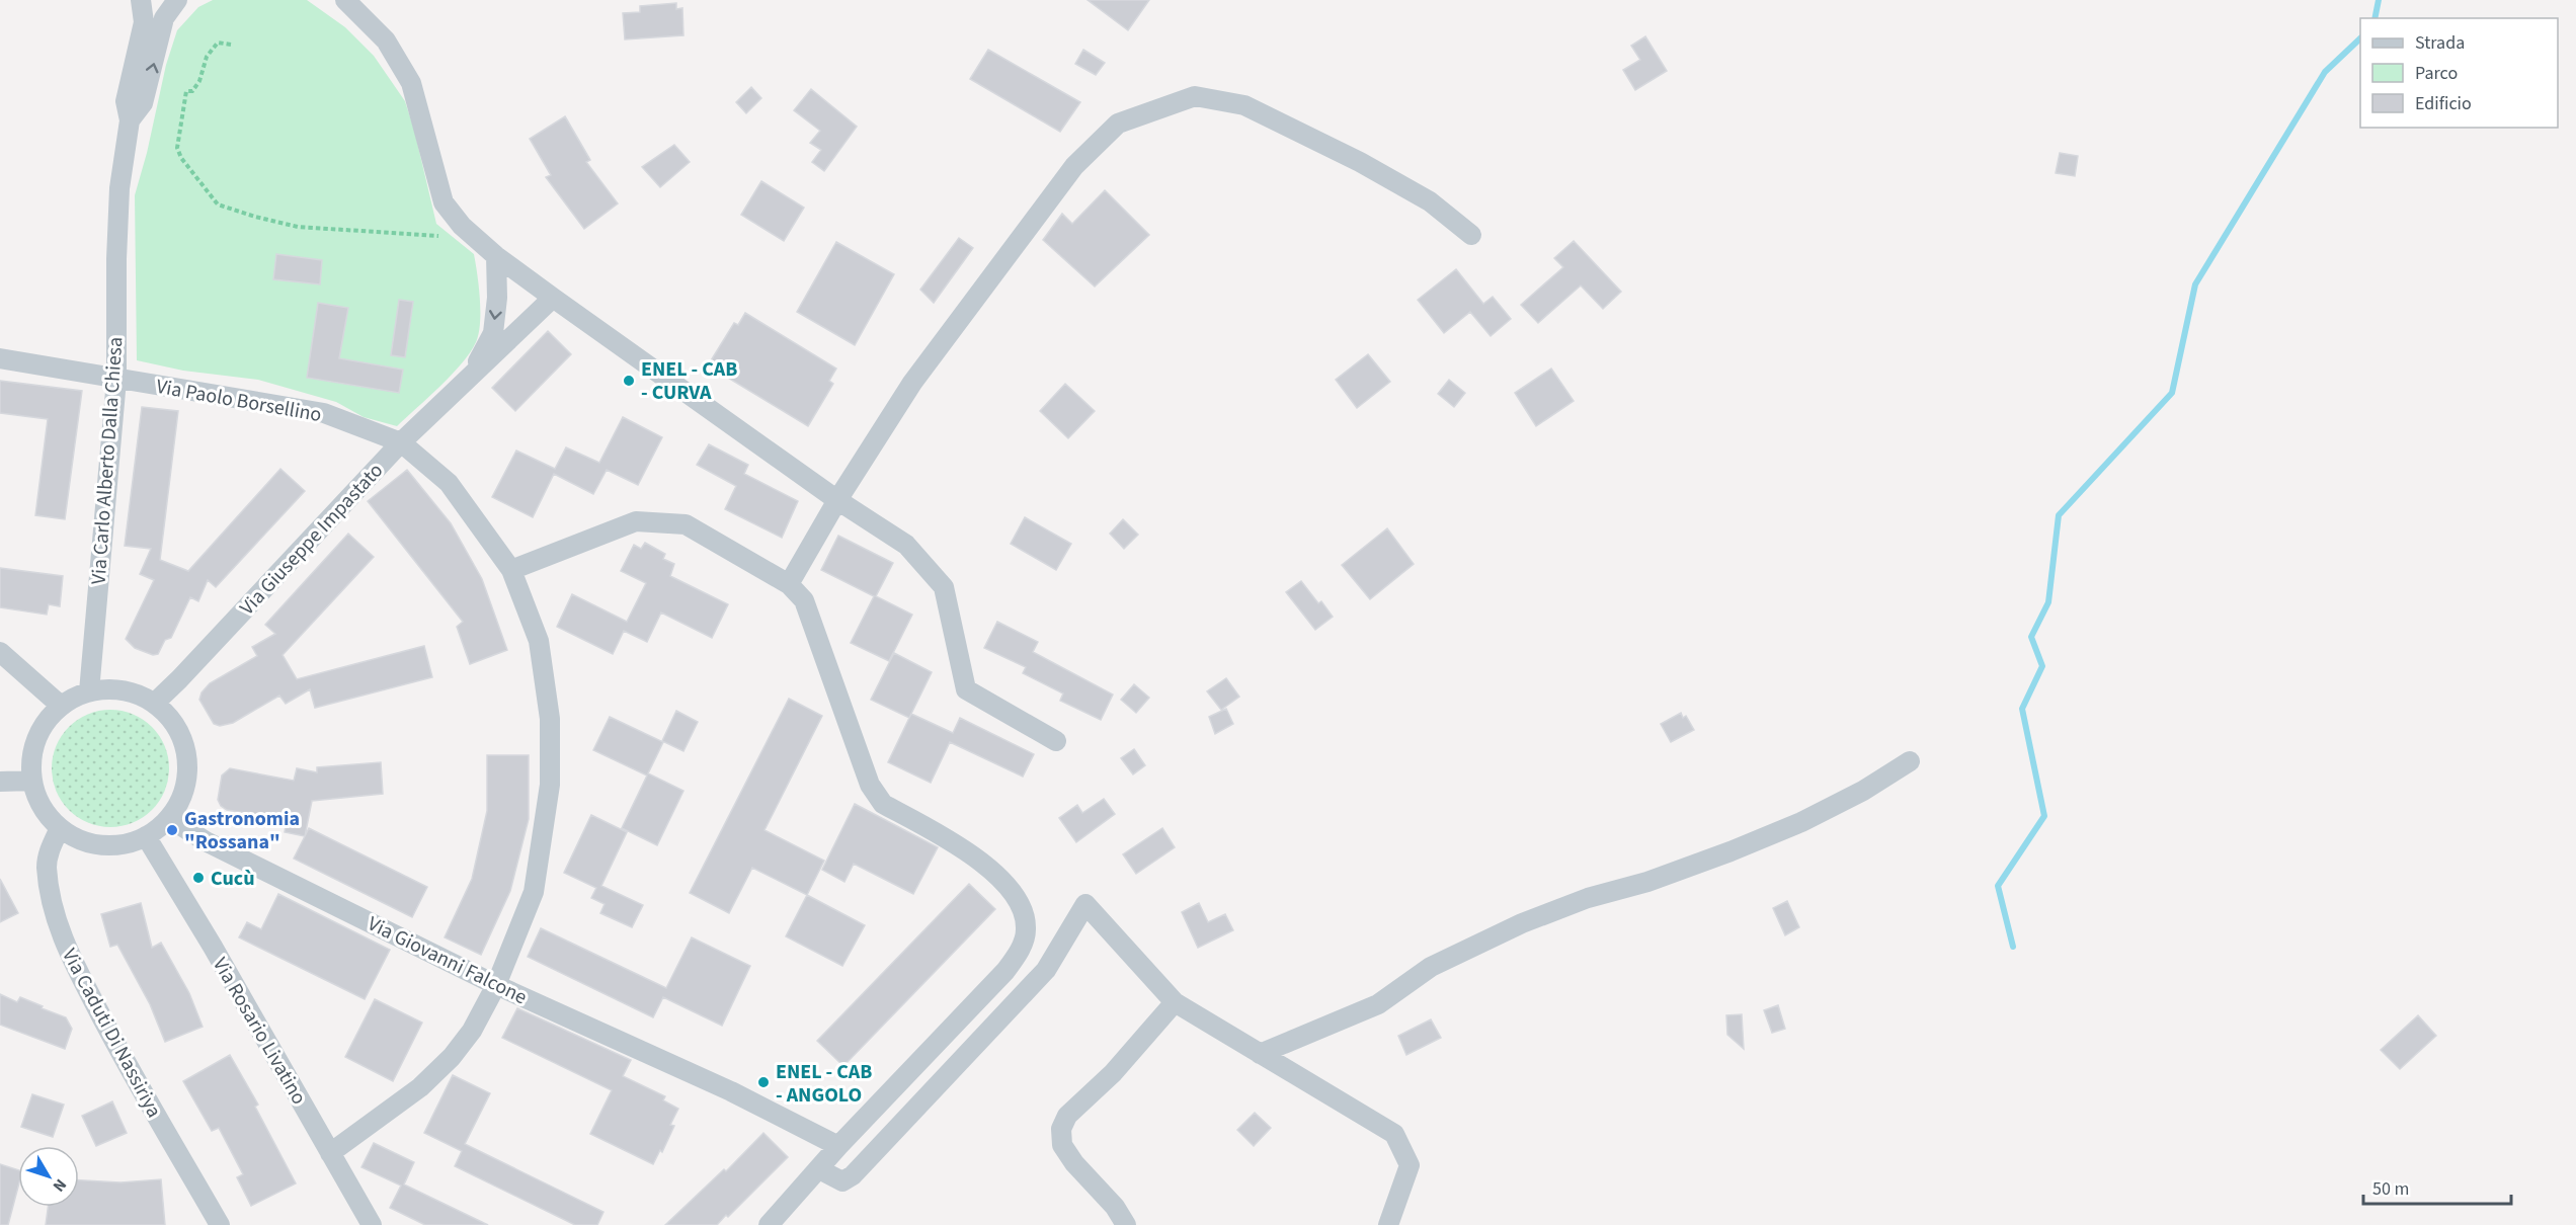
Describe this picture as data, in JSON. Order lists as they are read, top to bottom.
{
  "streets": {
    "street": [
      "Via Paolo Borsellino",
      "Via Carlo Alberto Dalla Chiesa",
      "Via Giuseppe Impastato",
      "Via Giovanni Falcone",
      "Via Rosario Livatino",
      "Via Caduti Di Nassiriya"
    ]
  },
  "crossings": [
    ["Via Paolo Borsellino", "Via Carlo Alberto Dalla Chiesa"],
    ["Via Paolo Borsellino", "Via Giuseppe Impastato"],
    ["Via Paolo Borsellino", "Via Giovanni Falcone"],
    ["Via Paolo Borsellino", "Via Rosario Livatino"],
    ["Via Carlo Alberto Dalla Chiesa", "Via Giuseppe Impastato"],
    ["Via Carlo Alberto Dalla Chiesa", "Via Giovanni Falcone"],
    ["Via Carlo Alberto Dalla Chiesa", "Via Rosario Livatino"],
    ["Via Carlo Alberto Dalla Chiesa", "Via Caduti Di Nassiriya"],
    ["Via Giuseppe Impastato", "Via Giovanni Falcone"],
    ["Via Giuseppe Impastato", "Via Rosario Livatino"],
    ["Via Giuseppe Impastato", "Via Caduti Di Nassiriya"],
    ["Via Giovanni Falcone", "Via Rosario Livatino"],
    ["Via Giovanni Falcone", "Via Caduti Di Nassiriya"],
    ["Via Rosario Livatino", "Via Caduti Di Nassiriya"]
  ],
  "places": [
    "ENEL - CAB - CURVA",
    "Gastronomia \"Rossana\"",
    "Cucù",
    "ENEL - CAB - ANGOLO"
  ],
  "legend": ["Strada", "Parco", "Edificio"],
  "scale_bar": "50 m",
  "north": "bottom right"
}
